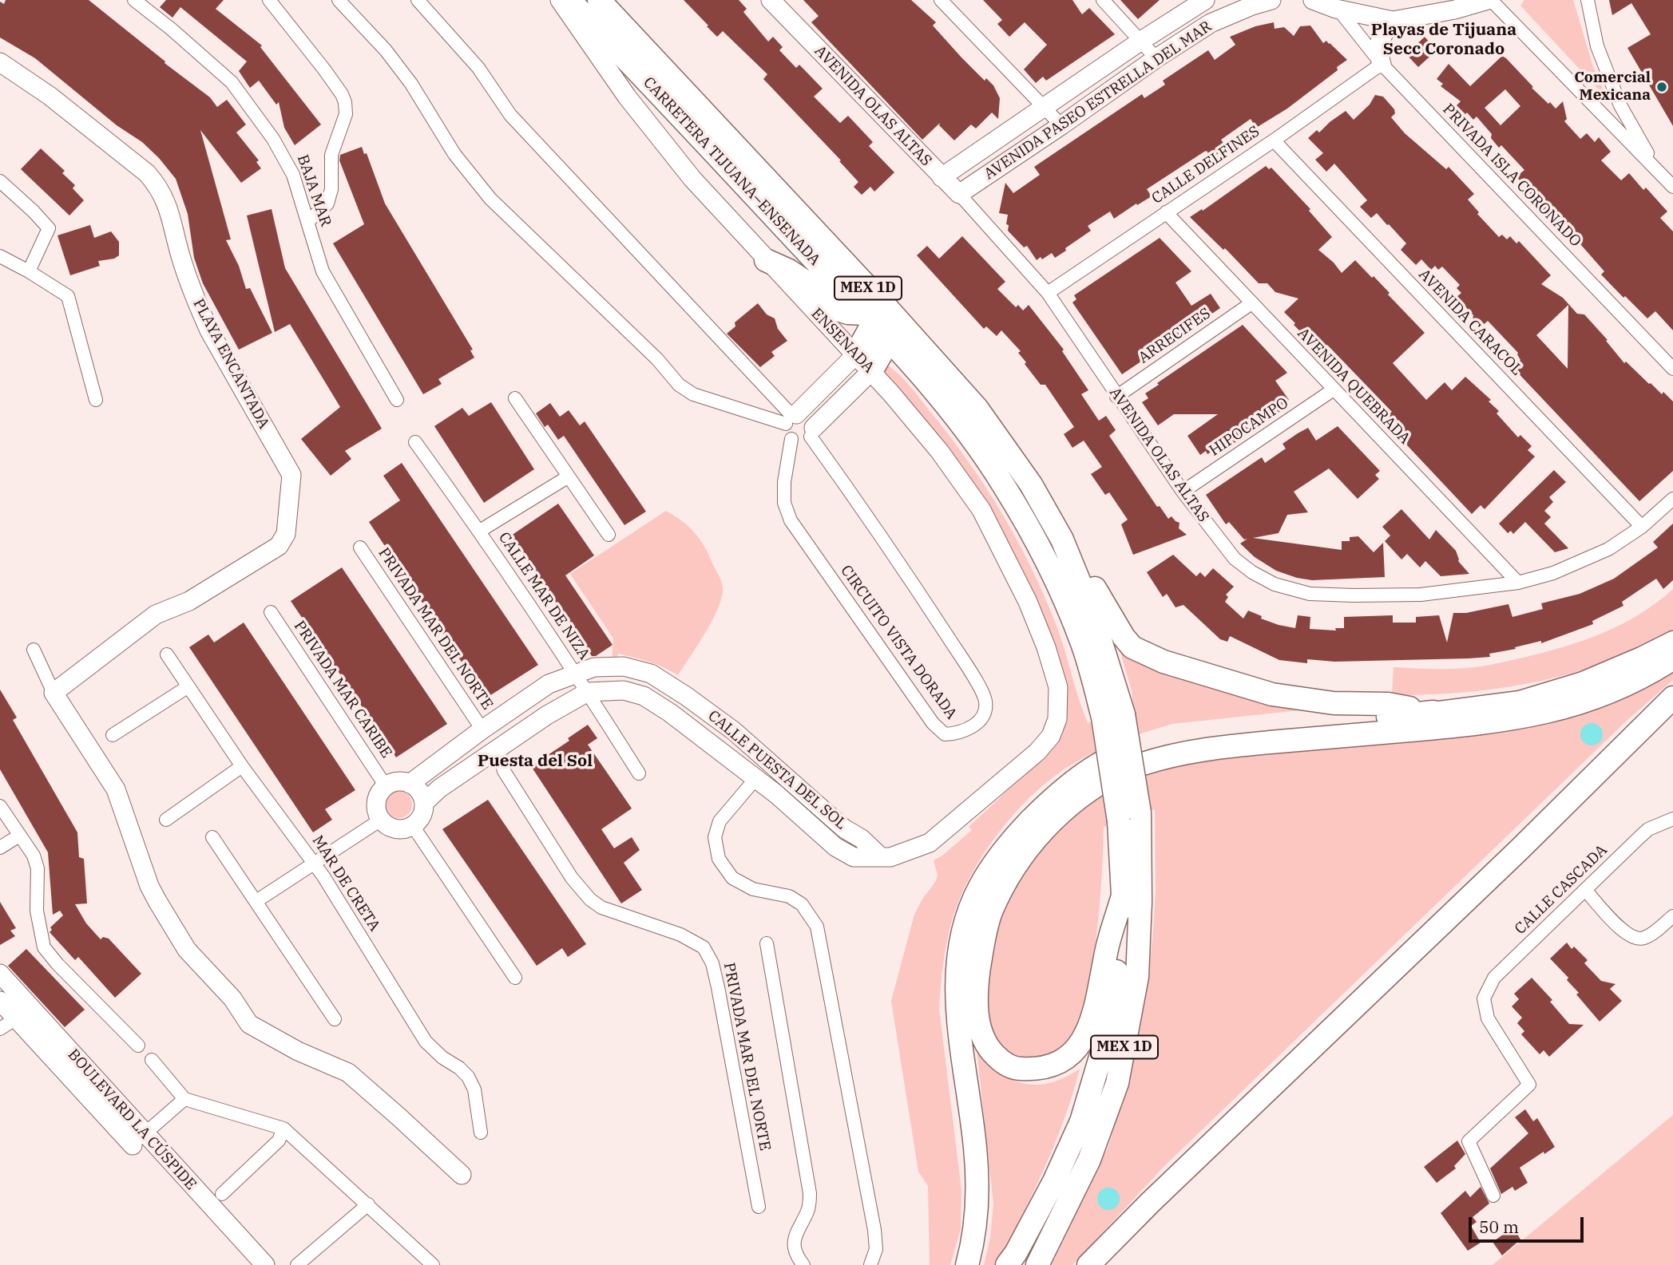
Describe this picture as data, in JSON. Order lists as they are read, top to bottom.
{
  "streets": {
    "highway": ["CARRETERA TIJUANA–ENSENADA", "MEX 1D"],
    "street": [
      "AVENIDA PASEO ESTRELLA DEL MAR",
      "AVENIDA OLAS ALTAS",
      "CALLE DELFINES",
      "PRIVADA ISLA CORONADO",
      "BAJA MAR",
      "AVENIDA CARACOL",
      "ARRECIFES",
      "ENSENADA",
      "PLAYA ENCANTADA",
      "AVENIDA QUEBRADA",
      "HIPOCAMPO",
      "CALLE MAR DE NIZA",
      "PRIVADA MAR DEL NORTE",
      "CIRCUITO VISTA DORADA",
      "PRIVADA MAR CARIBE",
      "CALLE PUESTA DEL SOL",
      "MAR DE CRETA",
      "CALLE CASCADA",
      "BOULEVARD LA CÚSPIDE"
    ]
  },
  "crossings": [
    ["AVENIDA PASEO ESTRELLA DEL MAR", "AVENIDA OLAS ALTAS"],
    ["AVENIDA OLAS ALTAS", "CALLE DELFINES"],
    ["AVENIDA OLAS ALTAS", "AVENIDA CARACOL"],
    ["AVENIDA OLAS ALTAS", "ARRECIFES"],
    ["AVENIDA OLAS ALTAS", "AVENIDA QUEBRADA"],
    ["AVENIDA OLAS ALTAS", "HIPOCAMPO"],
    ["CALLE DELFINES", "PRIVADA ISLA CORONADO"],
    ["CALLE DELFINES", "AVENIDA CARACOL"],
    ["CALLE DELFINES", "AVENIDA QUEBRADA"],
    ["ARRECIFES", "AVENIDA QUEBRADA"],
    ["ENSENADA", "CALLE PUESTA DEL SOL"],
    ["AVENIDA QUEBRADA", "HIPOCAMPO"],
    ["CALLE MAR DE NIZA", "CALLE PUESTA DEL SOL"],
    ["PRIVADA MAR DEL NORTE", "CALLE PUESTA DEL SOL"],
    ["PRIVADA MAR CARIBE", "CALLE PUESTA DEL SOL"]
  ],
  "districts": ["Playas de Tijuana Secc Coronado", "Puesta del Sol"],
  "places": ["Comercial Mexicana"],
  "scale_bar": "50 m"
}
